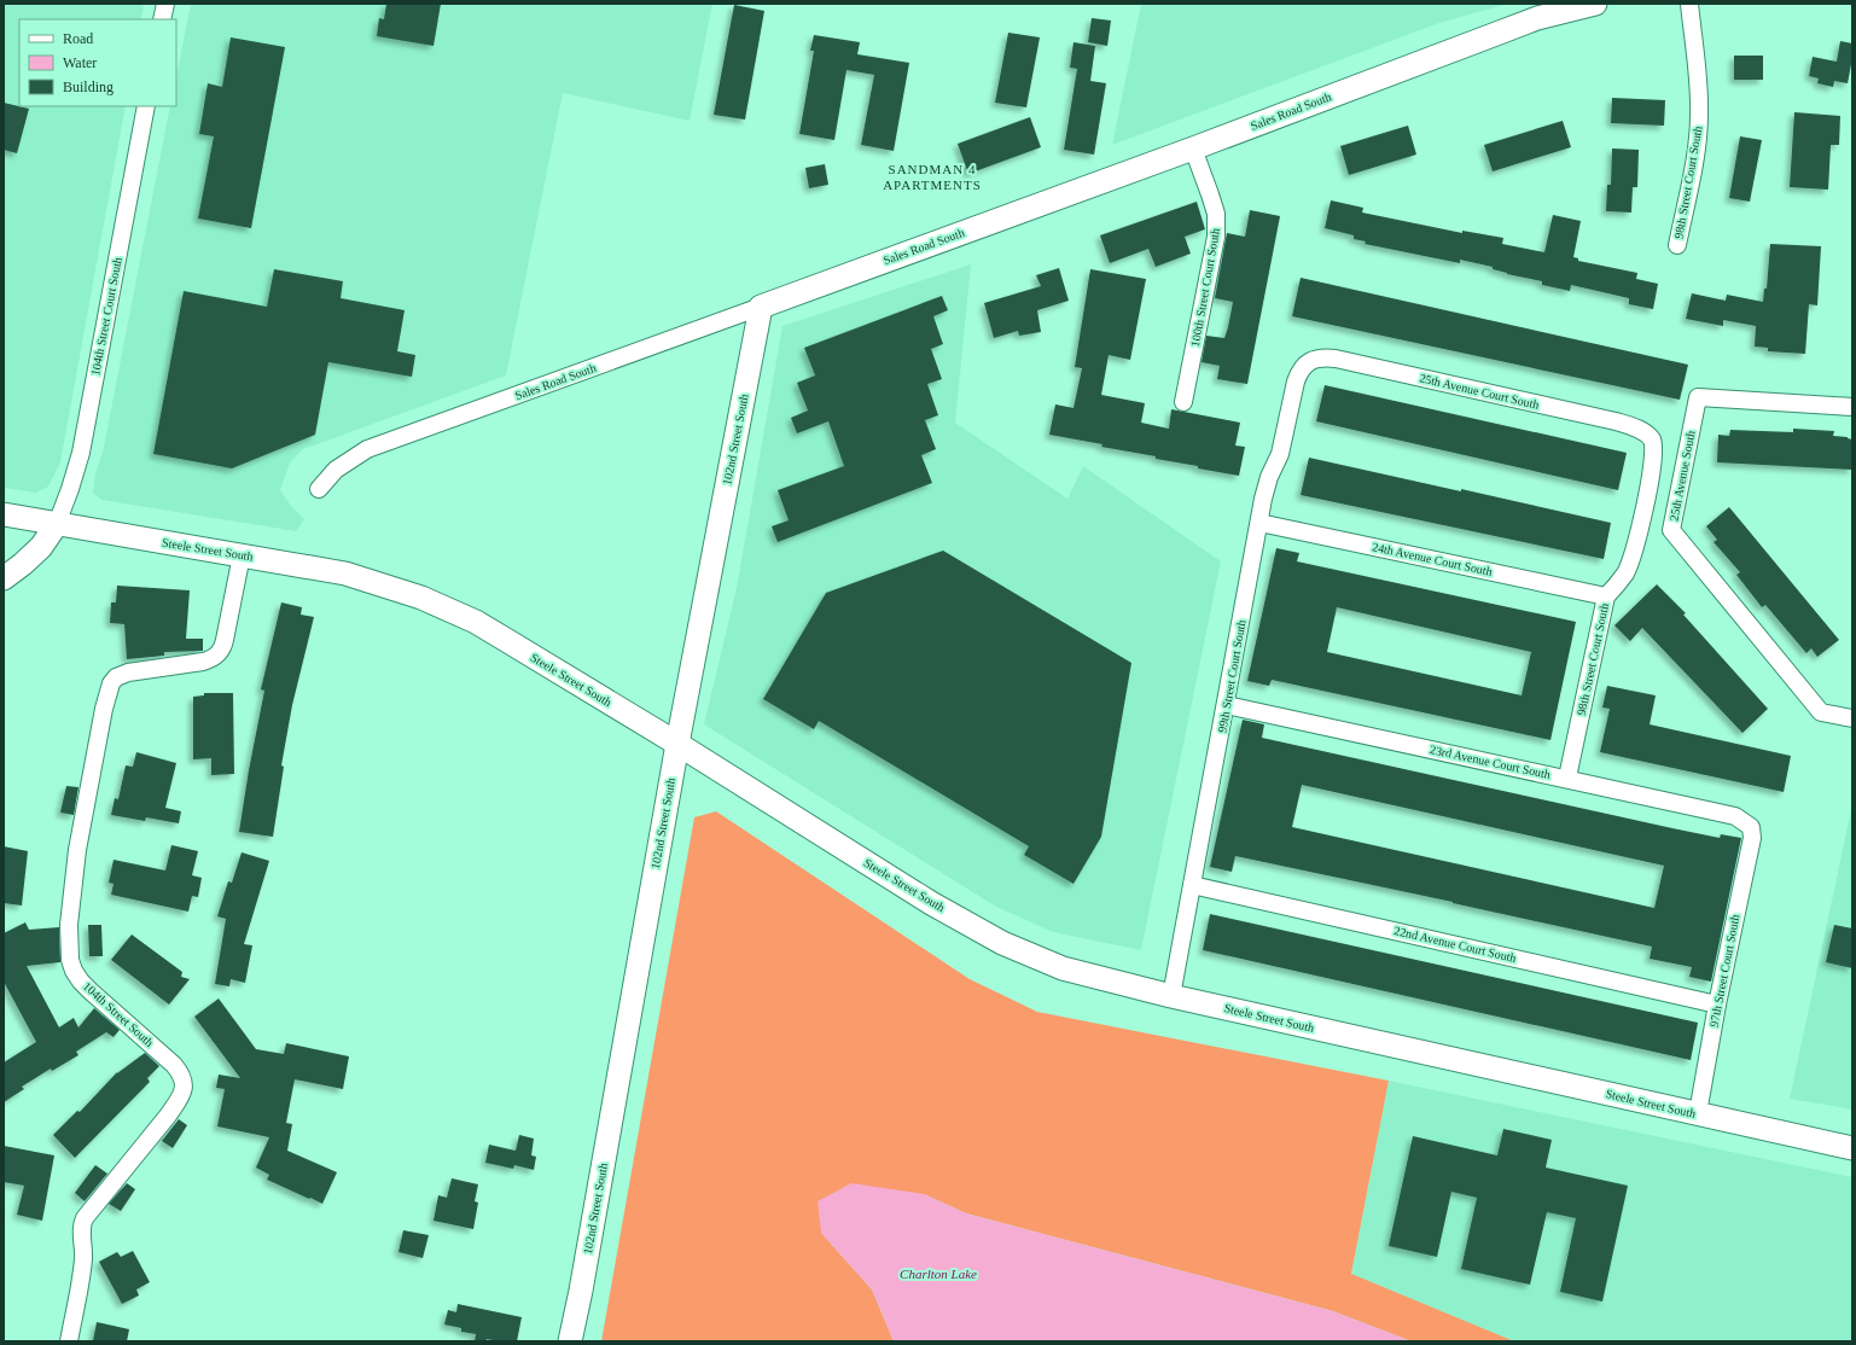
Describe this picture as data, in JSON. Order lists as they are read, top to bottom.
{
  "streets": {
    "street": [
      "Sales Road South",
      "98th Street Court South",
      "100th Street Court South",
      "104th Street Court South",
      "25th Avenue Court South",
      "102nd Street South",
      "25th Avenue South",
      "Steele Street South",
      "24th Avenue Court South",
      "99th Street Court South",
      "23rd Avenue Court South",
      "22nd Avenue Court South",
      "97th Street Court South",
      "104th Street South"
    ]
  },
  "crossings": [
    ["Sales Road South", "100th Street Court South"],
    ["Sales Road South", "102nd Street South"],
    ["98th Street Court South", "25th Avenue Court South"],
    ["98th Street Court South", "24th Avenue Court South"],
    ["98th Street Court South", "23rd Avenue Court South"],
    ["104th Street Court South", "Steele Street South"],
    ["25th Avenue Court South", "99th Street Court South"],
    ["102nd Street South", "Steele Street South"],
    ["Steele Street South", "99th Street Court South"],
    ["Steele Street South", "97th Street Court South"],
    ["Steele Street South", "104th Street South"],
    ["24th Avenue Court South", "99th Street Court South"],
    ["99th Street Court South", "23rd Avenue Court South"],
    ["99th Street Court South", "22nd Avenue Court South"],
    ["23rd Avenue Court South", "97th Street Court South"],
    ["22nd Avenue Court South", "97th Street Court South"]
  ],
  "districts": ["SANDMAN 4 APARTMENTS"],
  "water": ["Charlton Lake"],
  "legend": ["Road", "Water", "Building"]
}
